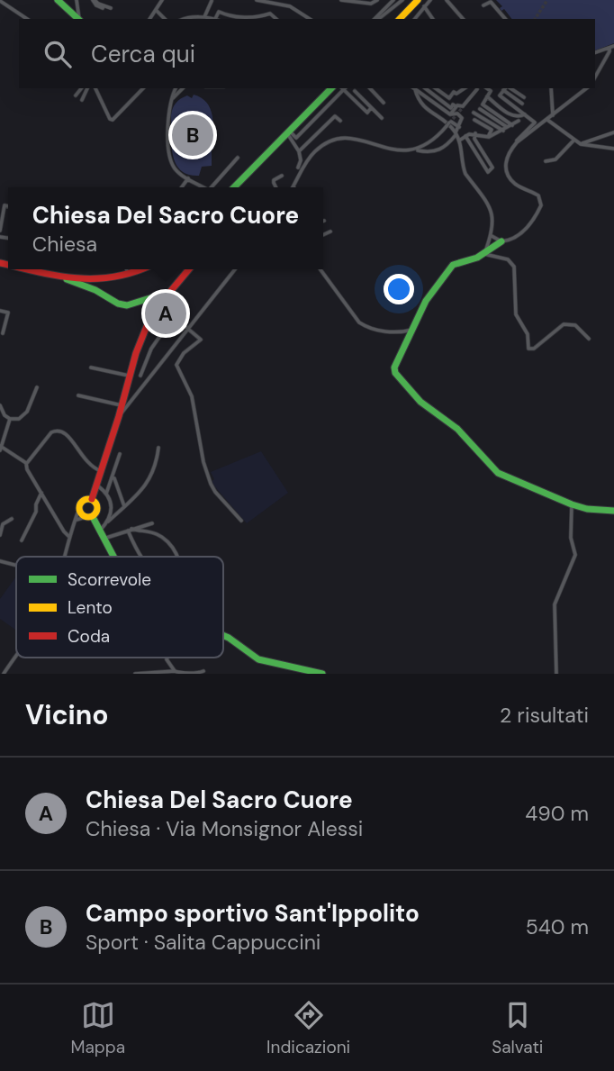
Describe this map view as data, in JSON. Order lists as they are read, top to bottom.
{
  "legend": ["Scorrevole", "Lento", "Coda"],
  "page": {
    "search": "Cerca qui",
    "pins": ["B", "A"],
    "popup": ["Chiesa Del Sacro Cuore", "Chiesa"],
    "heading": ["Vicino", "2 risultati"],
    "list": [
      {
        "mark": "A",
        "name": "Chiesa Del Sacro Cuore",
        "note": "Chiesa · Via Monsignor Alessi",
        "value": "490 m"
      },
      {
        "mark": "B",
        "name": "Campo sportivo Sant'Ippolito",
        "note": "Sport · Salita Cappuccini",
        "value": "540 m"
      }
    ],
    "nav": ["Mappa", "Indicazioni", "Salvati"]
  }
}
